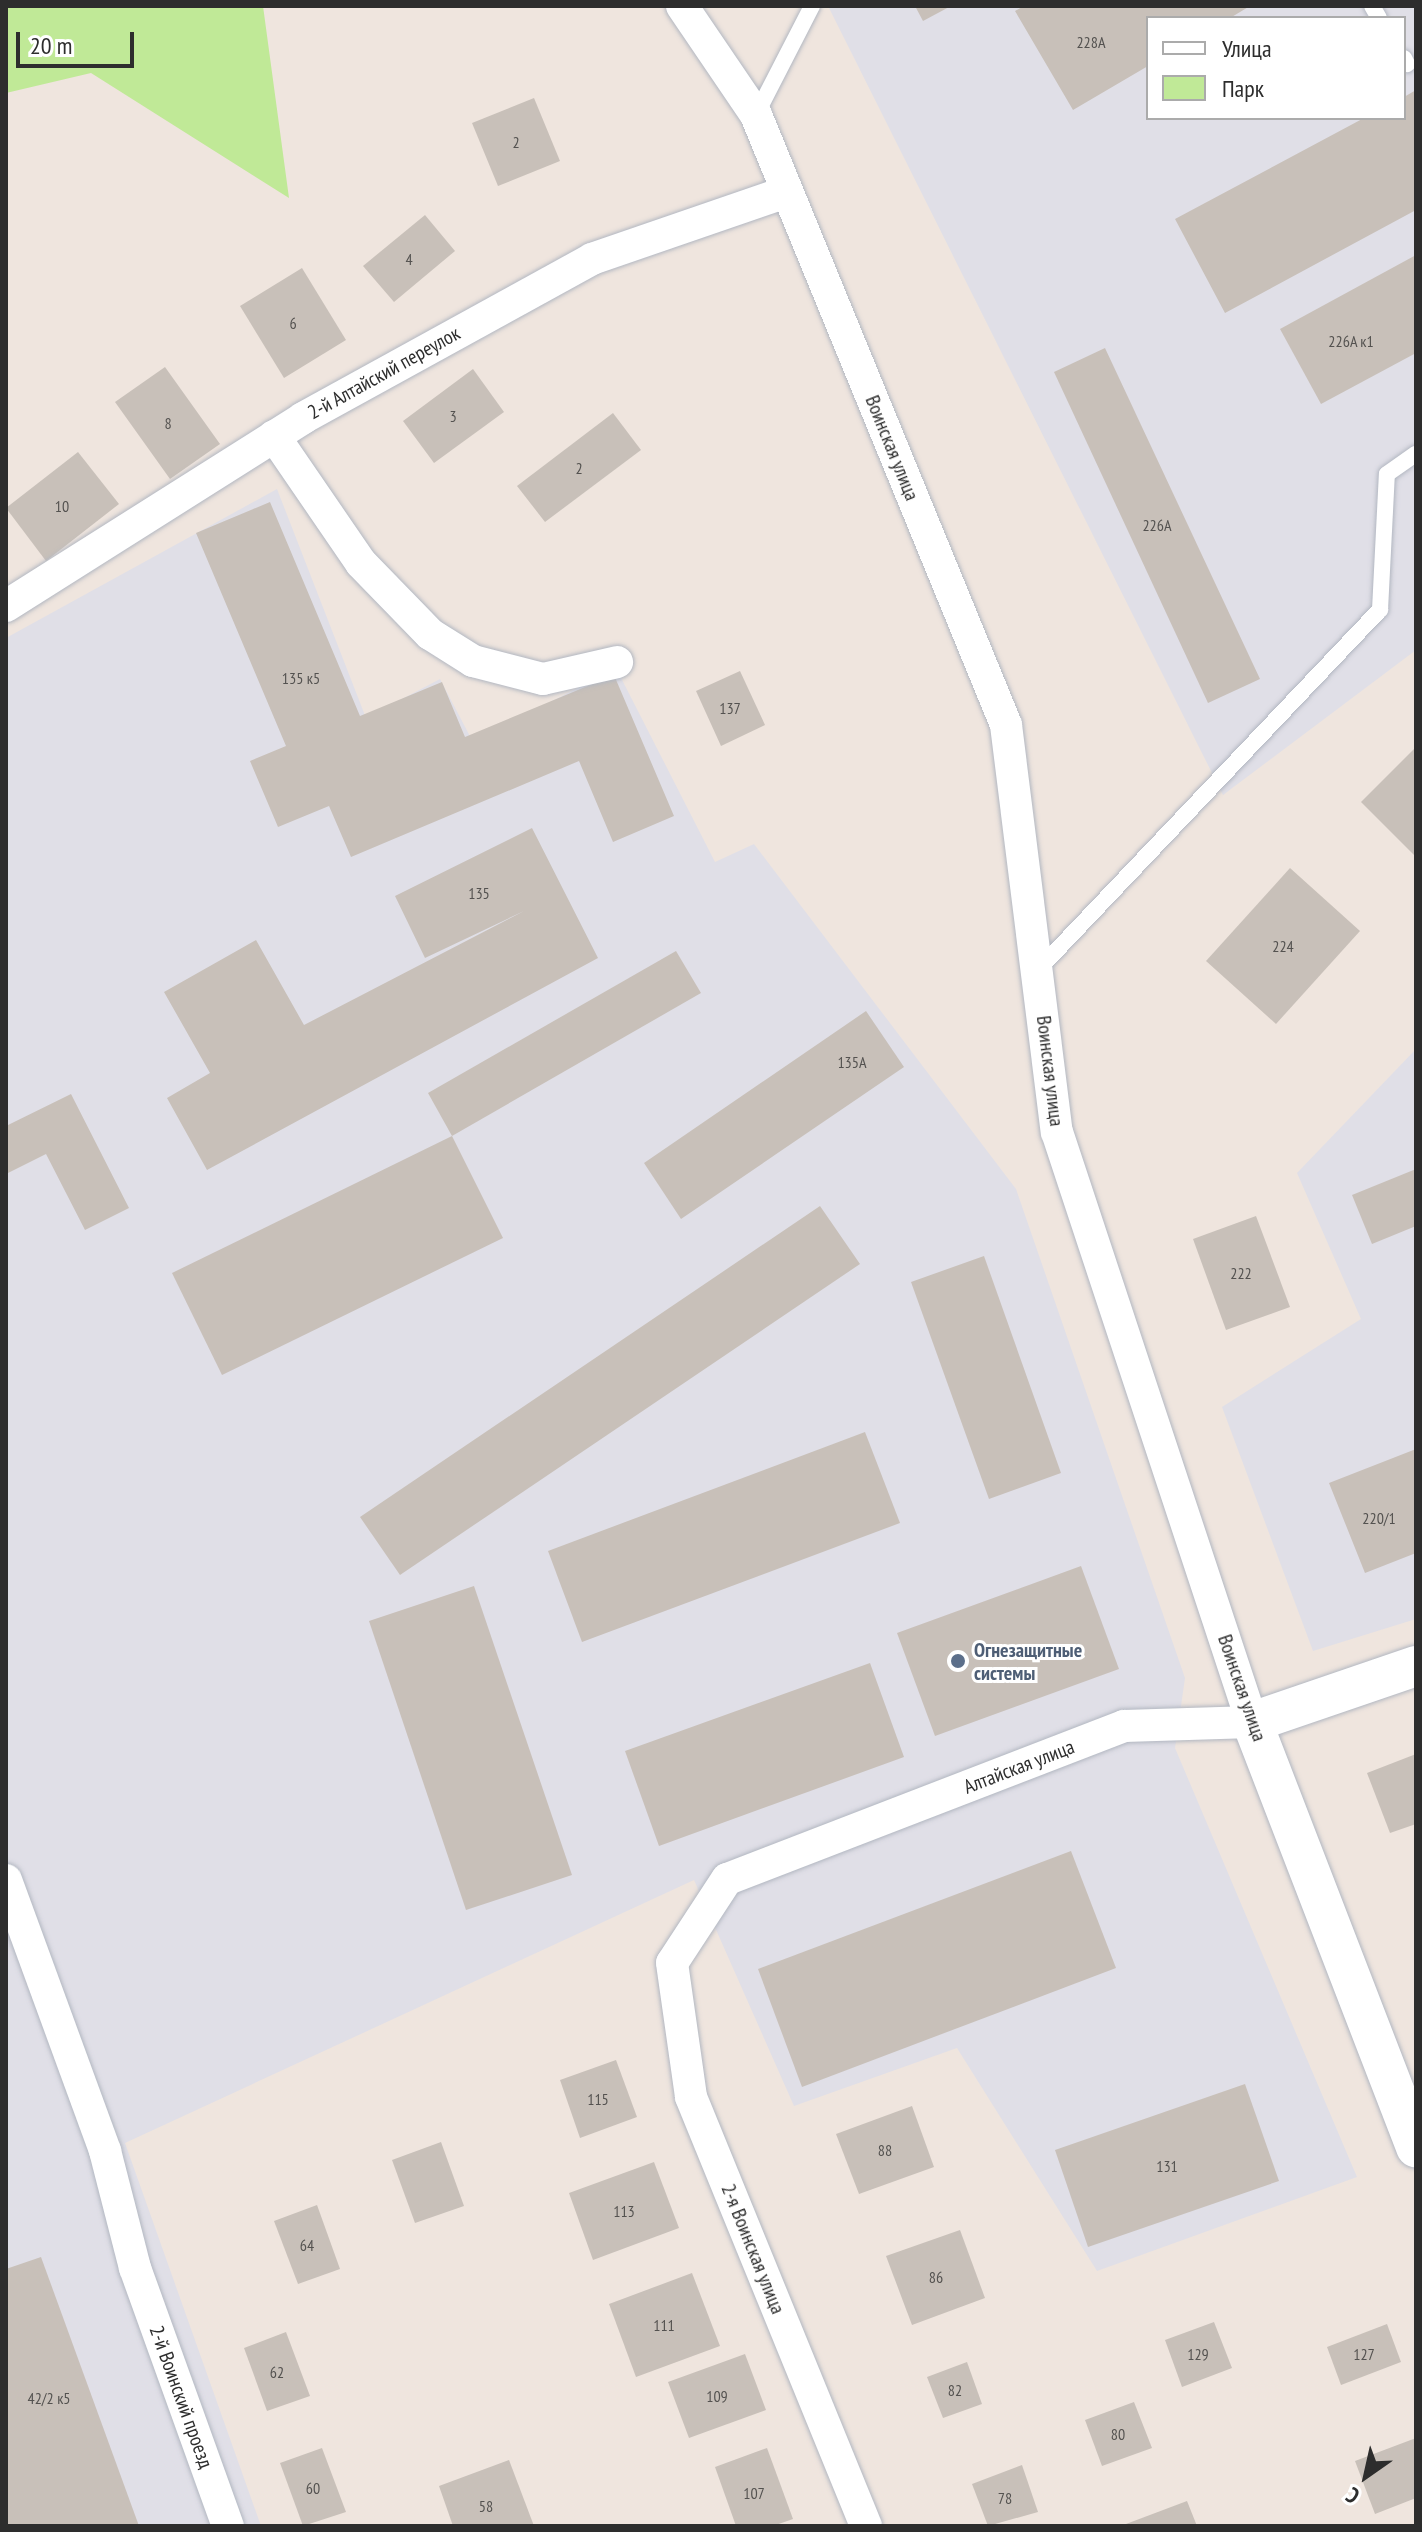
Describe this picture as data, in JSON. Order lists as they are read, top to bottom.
{
  "streets": {
    "street": [
      "2-й Алтайский переулок",
      "Воинская улица",
      "Алтайская улица",
      "2-я Воинская улица",
      "2-й Воинский проезд"
    ]
  },
  "crossings": [
    ["2-й Алтайский переулок", "Воинская улица"],
    ["Воинская улица", "Алтайская улица"],
    ["Алтайская улица", "2-я Воинская улица"]
  ],
  "places": ["Огнезащитные системы"],
  "house_numbers": [
    "228А",
    "2",
    "4",
    "6",
    "226А к1",
    "3",
    "8",
    "2",
    "10",
    "226А",
    "135 к5",
    "137",
    "135",
    "224",
    "135А",
    "222",
    "220/1",
    "115",
    "88",
    "131",
    "113",
    "64",
    "86",
    "111",
    "129",
    "127",
    "62",
    "82",
    "109",
    "42/2 к5",
    "80",
    "60",
    "107",
    "78",
    "58"
  ],
  "legend": ["Улица", "Парк"],
  "scale_bar": "20 m",
  "north": "bottom left"
}
